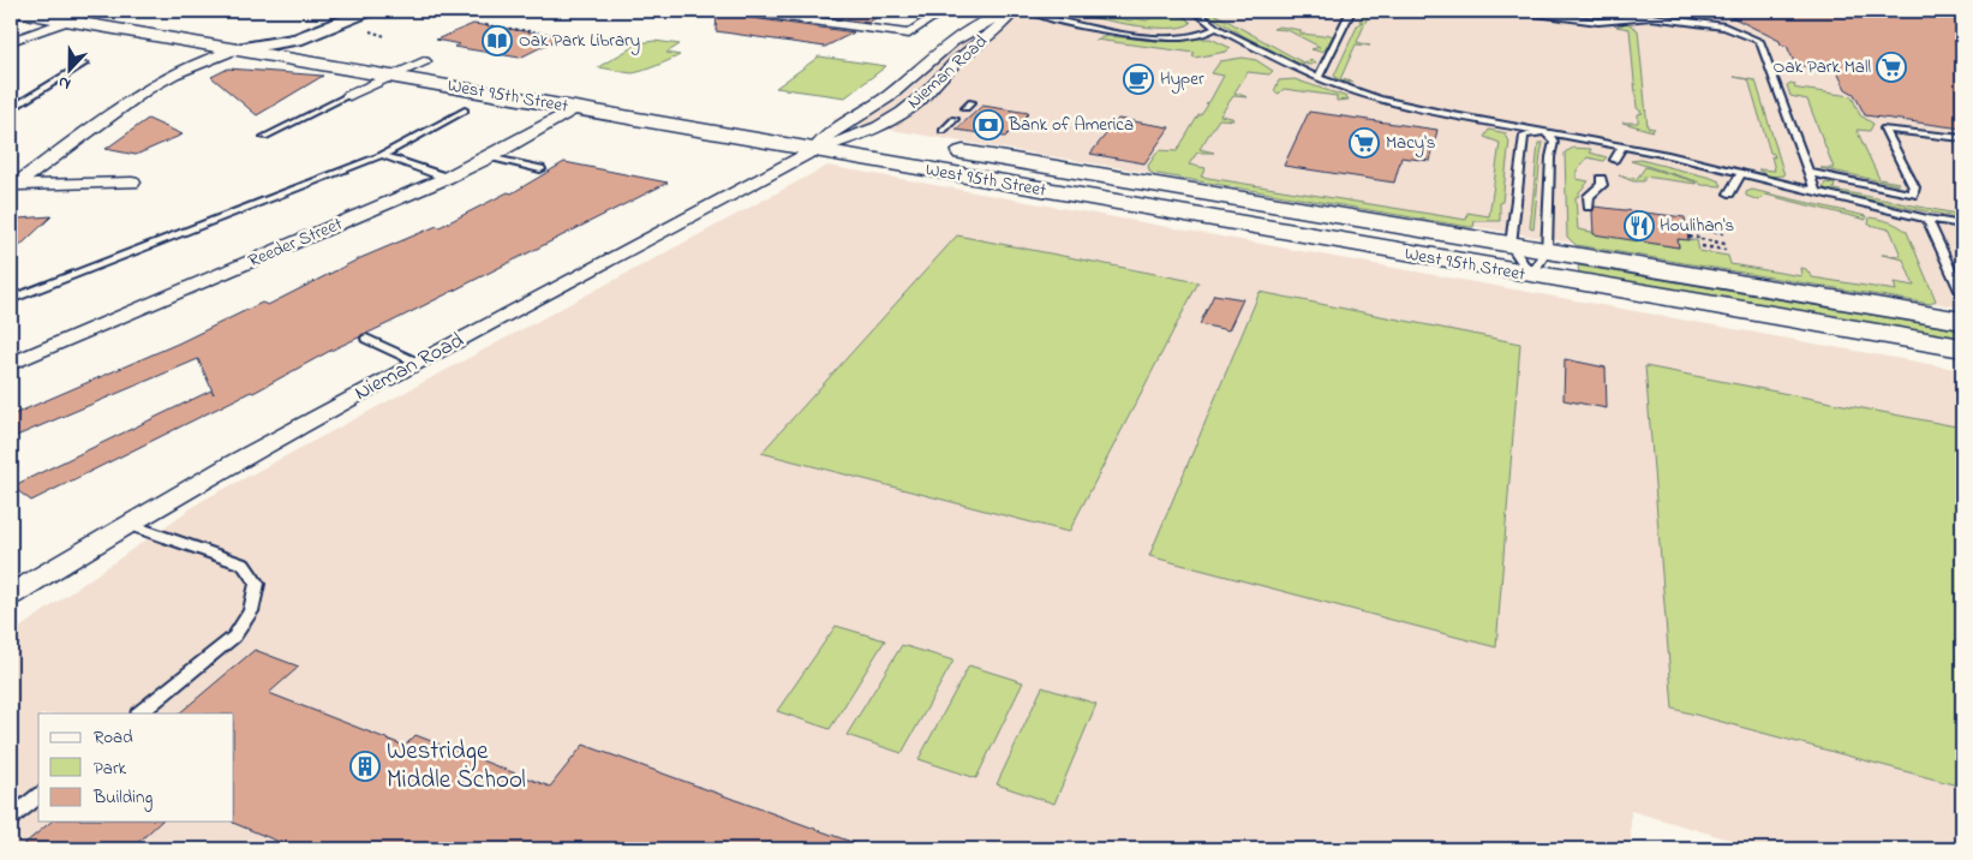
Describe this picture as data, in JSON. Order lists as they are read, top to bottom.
{
  "streets": {
    "main road": ["West 95th Street"],
    "street": ["Nieman Road", "Reeder Street"]
  },
  "crossings": [
    ["Nieman Road", "West 95th Street"],
    ["West 95th Street", "Reeder Street"]
  ],
  "places": {
    "library": ["Oak Park Library"],
    "supermarket": ["Oak Park Mall", "Macy's"],
    "cafe": ["Hyper"],
    "bank": ["Bank of America"],
    "restaurant": ["Houlihan's"],
    "building": ["Westridge Middle School"]
  },
  "legend": ["Road", "Park", "Building"],
  "north": "bottom"
}
